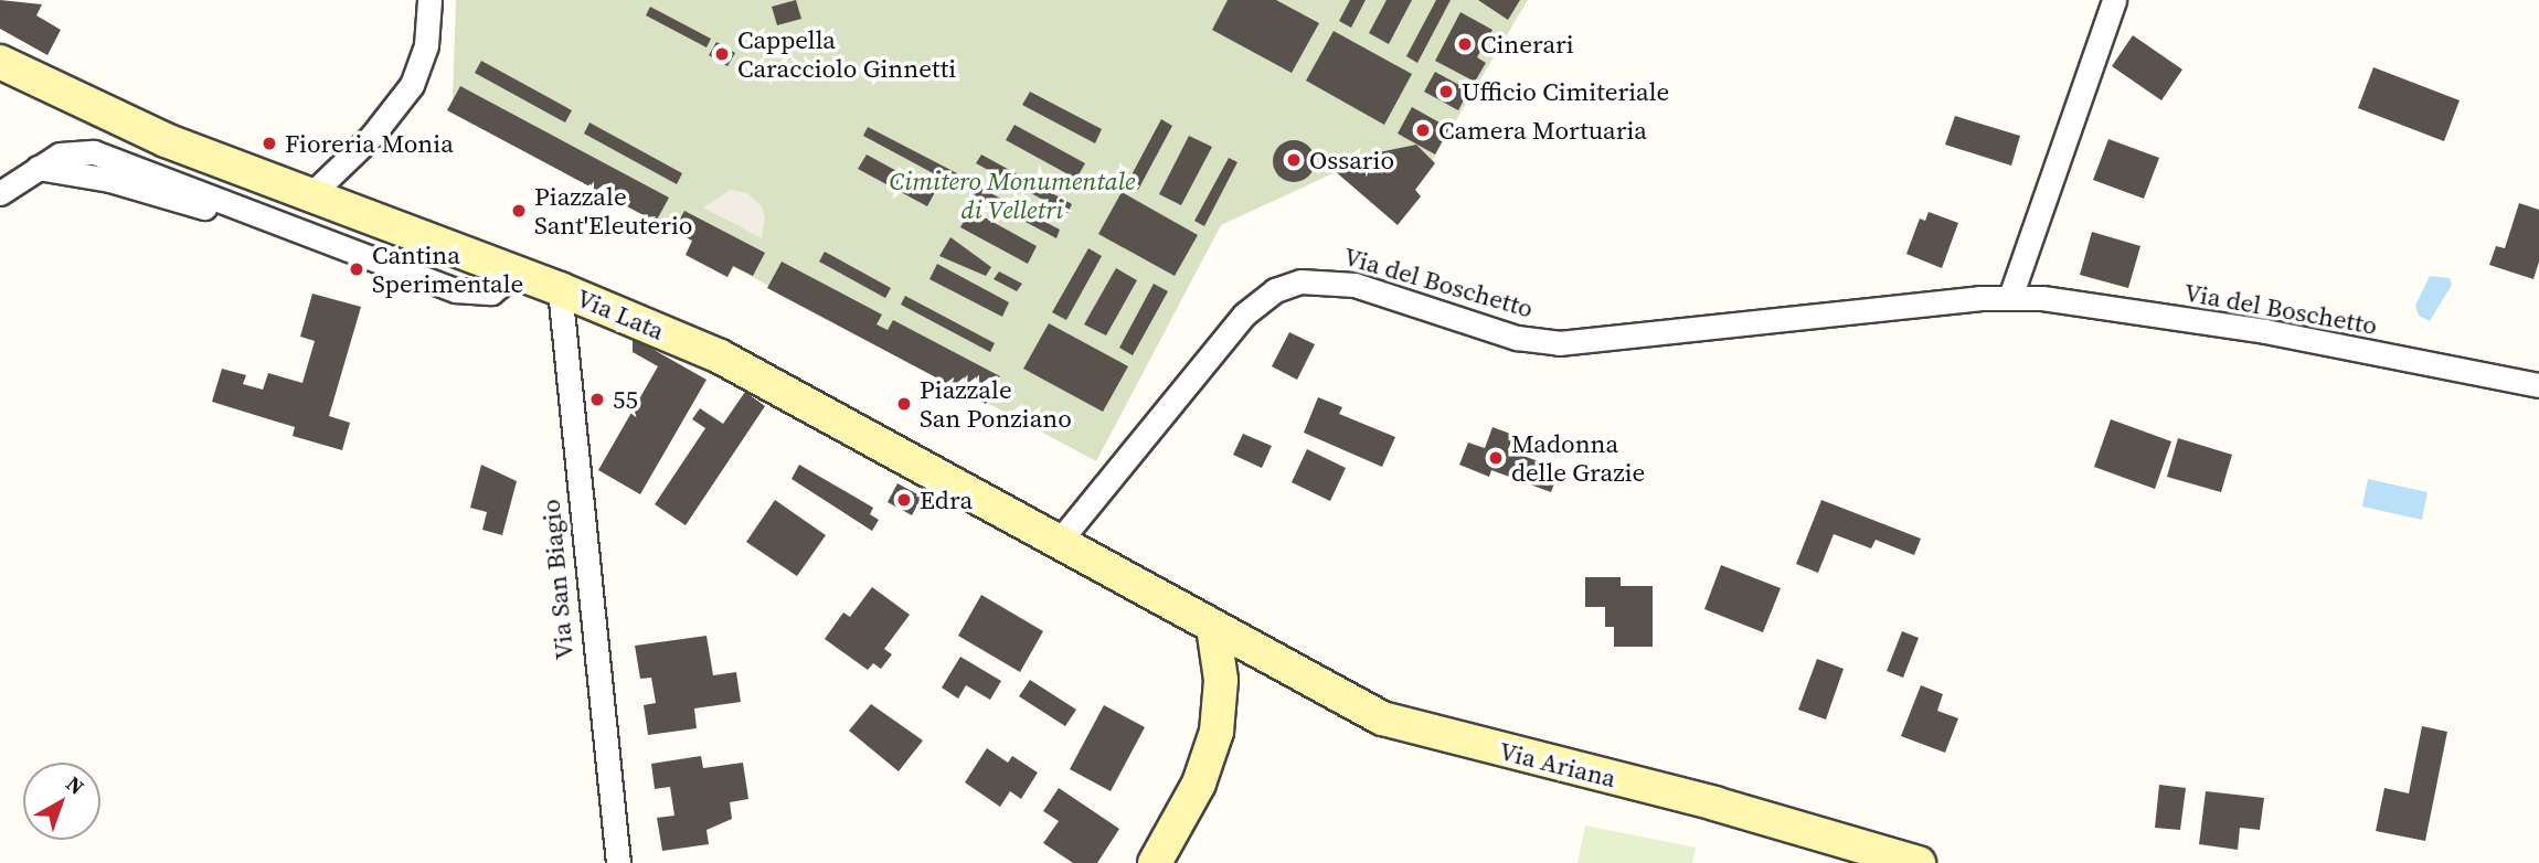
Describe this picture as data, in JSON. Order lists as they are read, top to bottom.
{
  "streets": {
    "main road": ["Via Lata", "Via Ariana"],
    "street": ["Via del Boschetto", "Via San Biagio"]
  },
  "crossings": [
    ["Via del Boschetto", "Via Lata"],
    ["Via Lata", "Via San Biagio"],
    ["Via Lata", "Via Ariana"]
  ],
  "parks": ["Cimitero Monumentale di Velletri"],
  "places": [
    "Cinerari",
    "Cappella Caracciolo Ginnetti",
    "Ufficio Cimiteriale",
    "Camera Mortuaria",
    "Fioreria Monia",
    "Ossario",
    "Piazzale Sant'Eleuterio",
    "Cantina Sperimentale",
    "55",
    "Piazzale San Ponziano",
    "Madonna delle Grazie",
    "Edra"
  ],
  "north": "top right"
}
